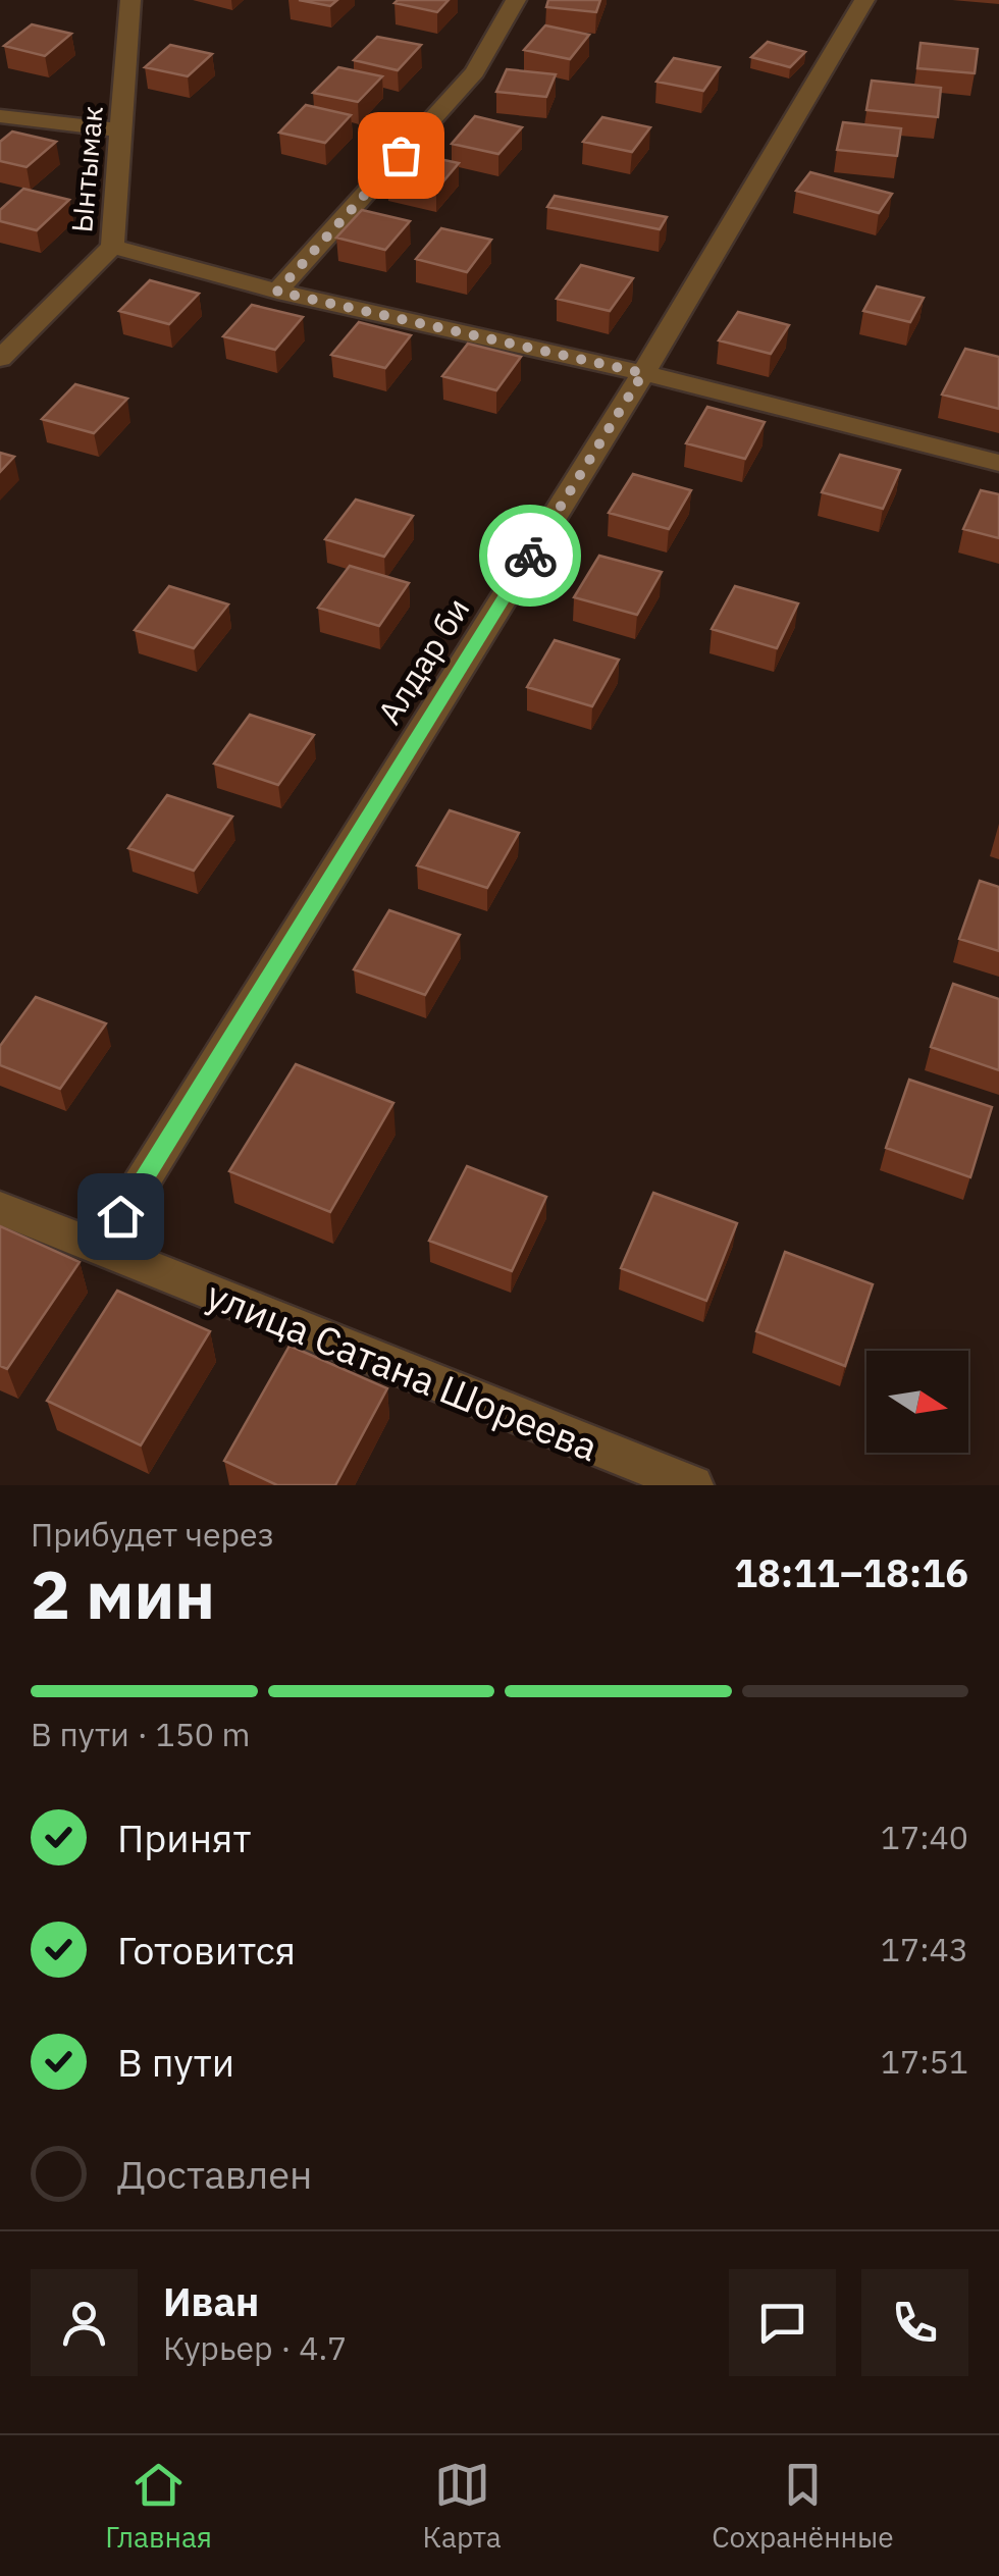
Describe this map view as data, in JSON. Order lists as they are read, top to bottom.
{
  "streets": {
    "street": ["Ынтымак", "Алдар би", "улица Сатана Шореева"]
  },
  "crossings": [
    ["Алдар би", "улица Сатана Шореева"]
  ],
  "north": "right",
  "page": {
    "heading": ["2 мин", "Прибудет через", "18:11–18:16"],
    "panel": ["Иван", "Курьер · 4.7"],
    "bar": "В пути · 150 m",
    "list": [
      ["Принят", "17:40"],
      ["Готовится", "17:43"],
      ["В пути", "17:51"],
      "Доставлен"
    ],
    "tabs": ["Главная", "Карта", "Сохранённые"]
  }
}
